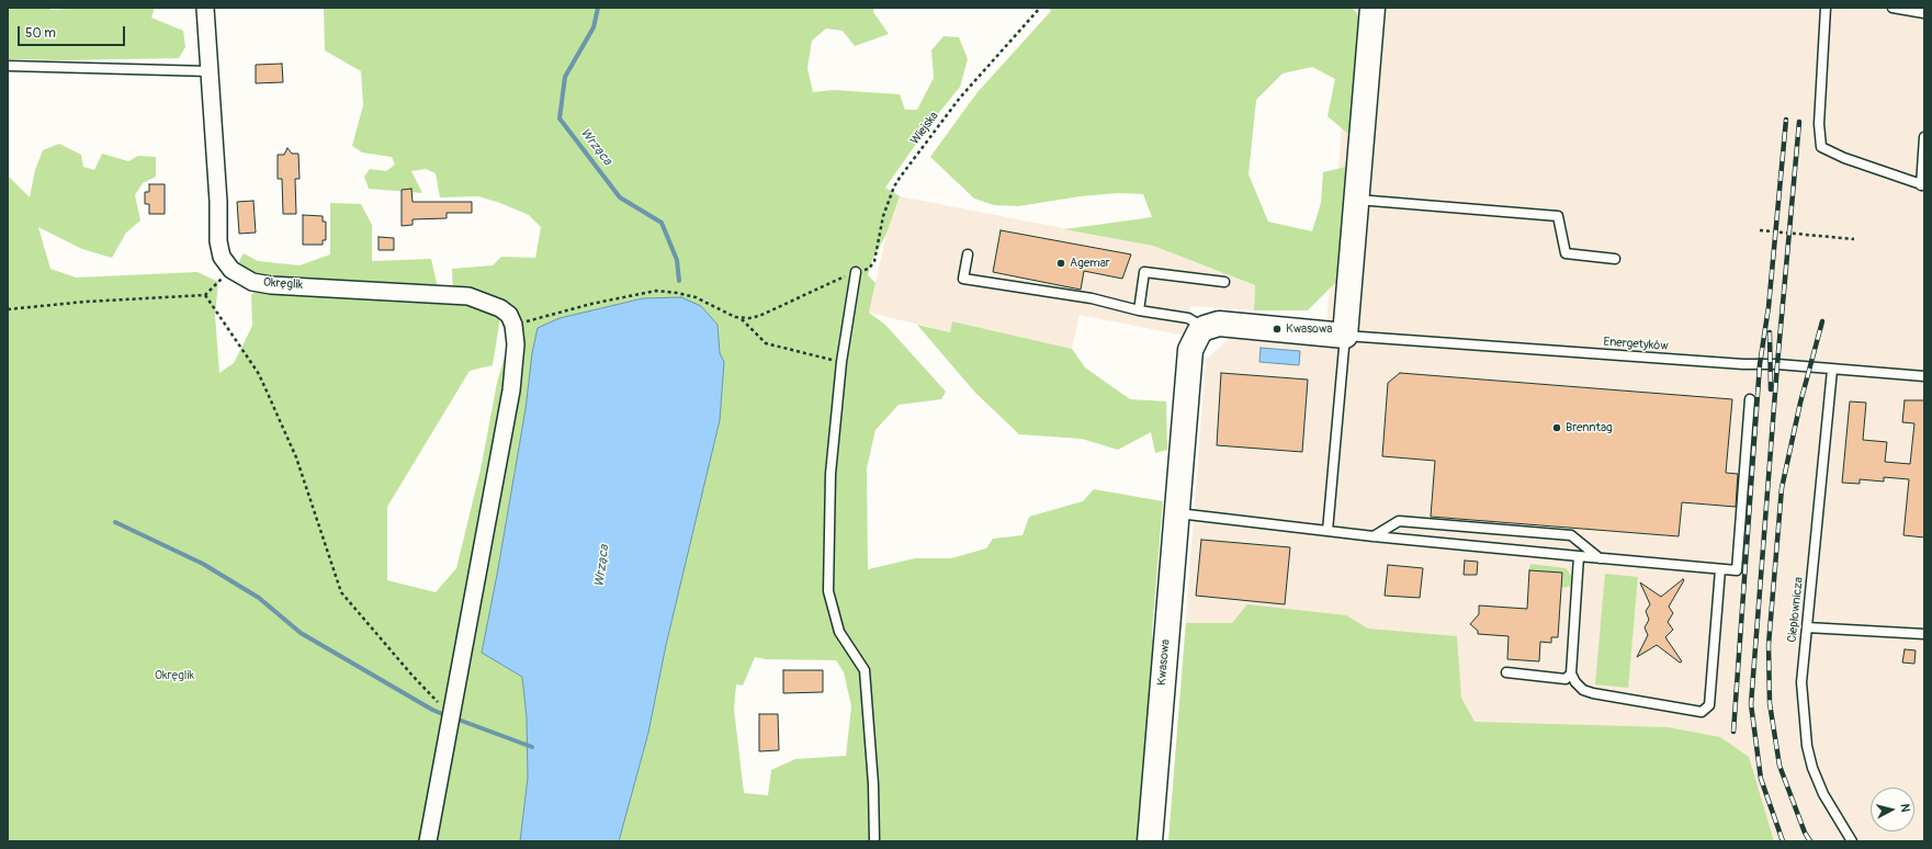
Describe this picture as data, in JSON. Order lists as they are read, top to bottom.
{
  "streets": {
    "street": ["Okręglik", "Kwasowa"],
    "lane": ["Energetyków", "Ciepłownicza"],
    "path": ["Wiejska"]
  },
  "crossings": [
    ["Energetyków", "Ciepłownicza"]
  ],
  "water": ["Wrząca"],
  "parks": ["Okręglik"],
  "places": ["Agemar", "Kwasowa", "Brenntag"],
  "scale_bar": "50 m",
  "north": "right"
}
